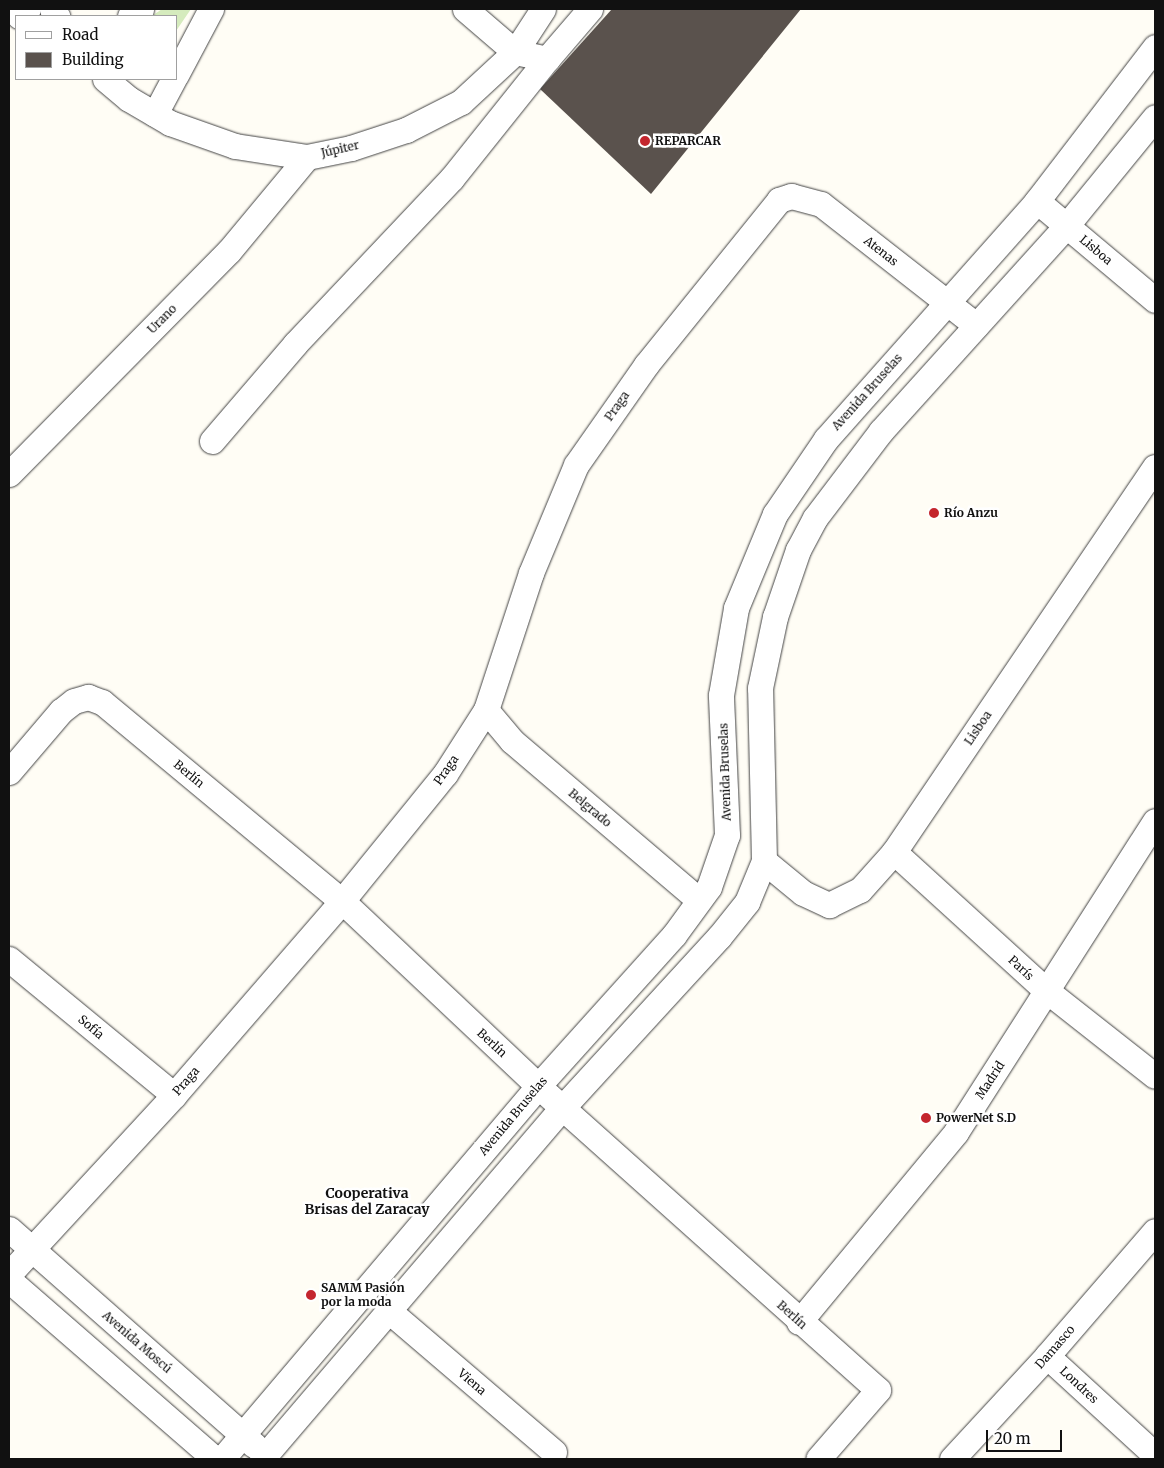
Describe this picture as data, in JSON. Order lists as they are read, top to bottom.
{
  "streets": {
    "street": [
      "Júpiter",
      "Lisboa",
      "Atenas",
      "Urano",
      "Avenida Bruselas",
      "Praga",
      "Berlín",
      "Belgrado",
      "París",
      "Sofía",
      "Madrid",
      "Avenida Moscú",
      "Damasco",
      "Viena",
      "Londres"
    ]
  },
  "crossings": [
    ["Júpiter", "Urano"],
    ["Lisboa", "Avenida Bruselas"],
    ["Lisboa", "París"],
    ["Atenas", "Avenida Bruselas"],
    ["Atenas", "Praga"],
    ["Avenida Bruselas", "Berlín"],
    ["Avenida Bruselas", "Belgrado"],
    ["Avenida Bruselas", "Avenida Moscú"],
    ["Praga", "Berlín"],
    ["Praga", "Belgrado"],
    ["Praga", "Sofía"],
    ["Praga", "Avenida Moscú"],
    ["Berlín", "Madrid"],
    ["París", "Madrid"],
    ["Damasco", "Londres"]
  ],
  "districts": ["Cooperativa Brisas del Zaracay"],
  "places": [
    "REPARCAR",
    "Río Anzu",
    "PowerNet S.D",
    "SAMM Pasión por la moda"
  ],
  "legend": ["Road", "Building"],
  "scale_bar": "20 m"
}
